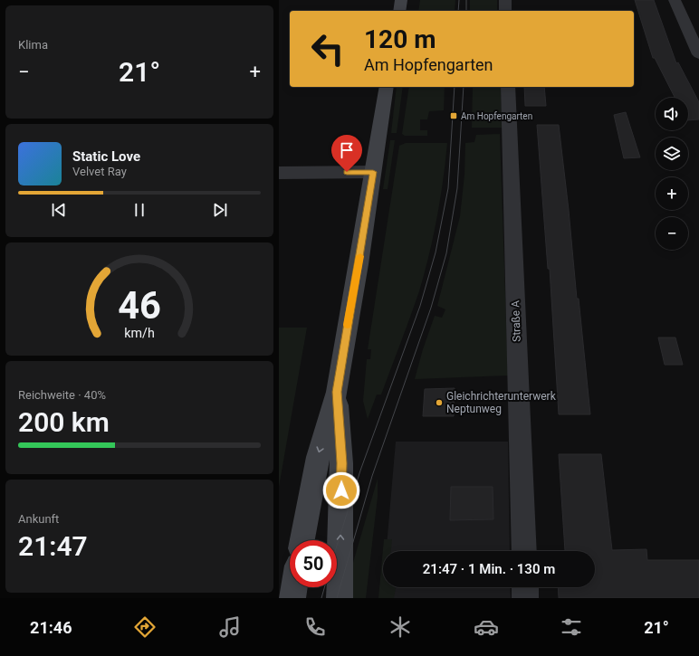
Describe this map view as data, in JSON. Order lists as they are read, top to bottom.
{
  "streets": {
    "street": ["Straße A"]
  },
  "places": {
    "transit": ["Am Hopfengarten"],
    "other": ["Gleichrichterunterwerk Neptunweg"]
  },
  "page": {
    "tile": [
      "Klima",
      ["Reichweite · 40%", "200 km"],
      ["Ankunft", "21:47"]
    ],
    "turn": ["120 m", "Am Hopfengarten"],
    "heat": ["−", "21°", "+"],
    "map_buttons": ["+", "−"],
    "song": ["Static Love", "Velvet Ray"],
    "limit": "50",
    "trip": "21:47 · 1 Min. · 130 m",
    "tabs": ["21:46", "21°"],
    "gauge": ["46", "km/h"]
  }
}
